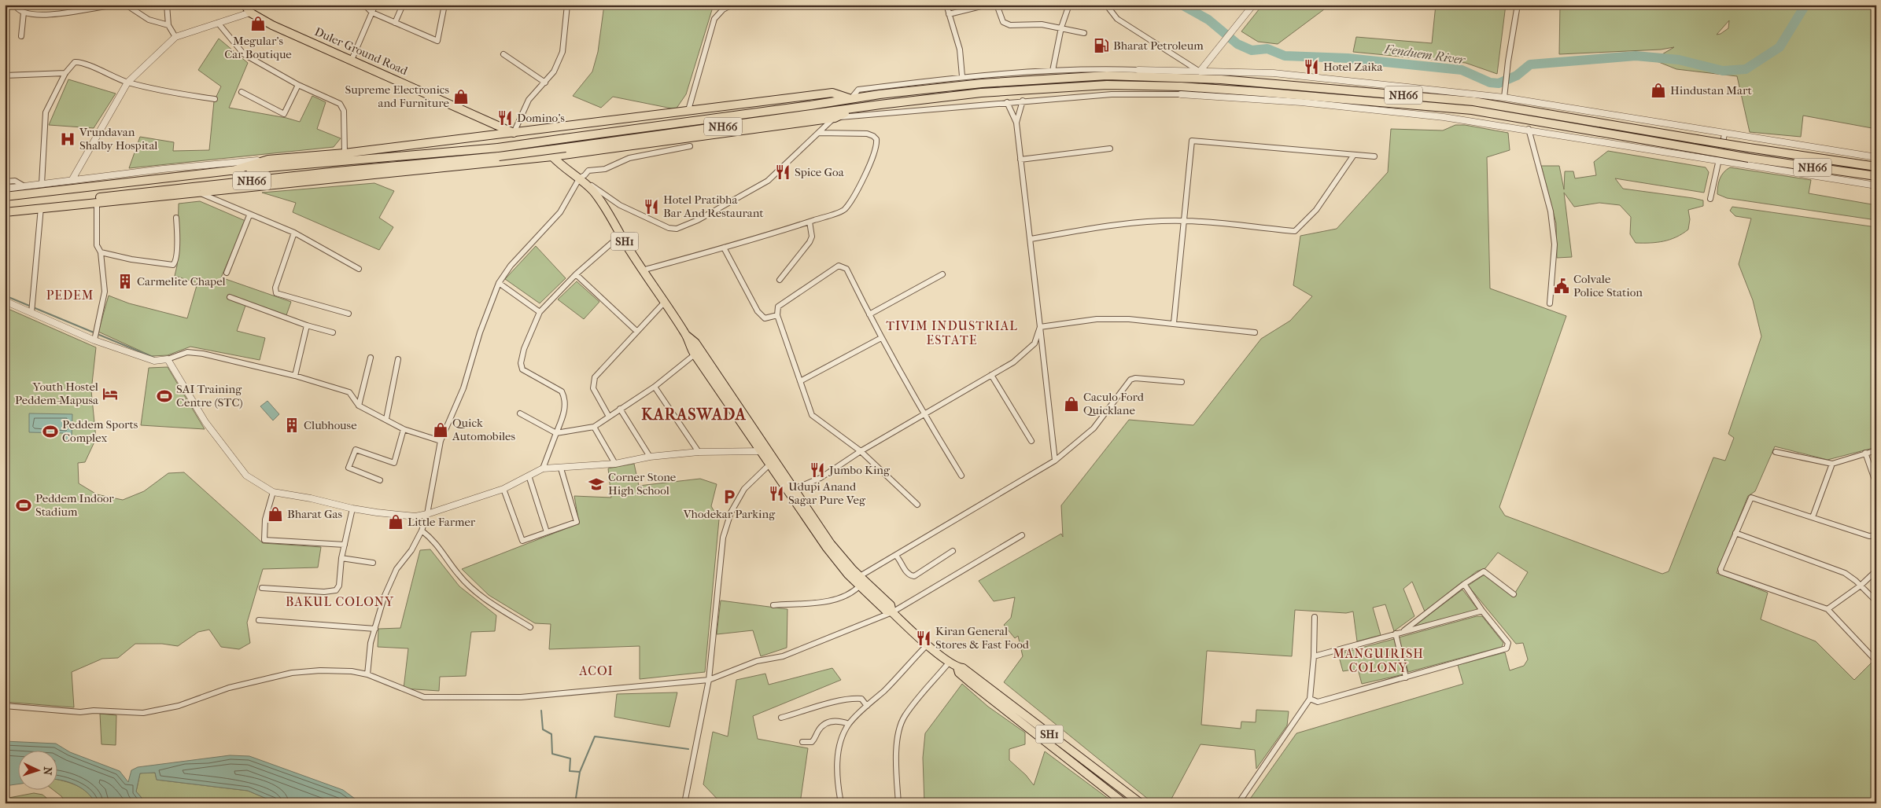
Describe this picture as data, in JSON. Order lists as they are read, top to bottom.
{
  "streets": {
    "main road": ["Duler Ground Road", "NH66", "SH1"]
  },
  "districts": [
    "PEDEM",
    "TIVIM INDUSTRIAL ESTATE",
    "KARASWADA",
    "BAKUL COLONY",
    "MANGUIRISH COLONY",
    "ACOI"
  ],
  "water": ["Fenduem River"],
  "places": {
    "shop": [
      "Megular's Car Boutique",
      "Hindustan Mart",
      "Supreme Electronics and Furniture",
      "Caculo Ford Quicklane",
      "Quick Automobiles",
      "Bharat Gas",
      "Little Farmer"
    ],
    "fuel station": ["Bharat Petroleum"],
    "restaurant": [
      "Hotel Zaika",
      "Domino's",
      "Spice Goa",
      "Hotel Pratibha Bar And Restaurant",
      "Jumbo King",
      "Udupi Anand Sagar Pure Veg",
      "Kiran General Stores & Fast Food"
    ],
    "hospital": ["Vrundavan Shalby Hospital"],
    "building": ["Carmelite Chapel", "Clubhouse"],
    "public building": ["Colvale Police Station"],
    "hotel": ["Youth Hostel Peddem-Mapusa"],
    "sports": ["SAI Training Centre (STC)", "Peddem Sports Complex", "Peddem Indoor Stadium"],
    "school or university": ["Corner Stone High School"],
    "parking": ["Vhodekar Parking"]
  },
  "north": "right"
}
